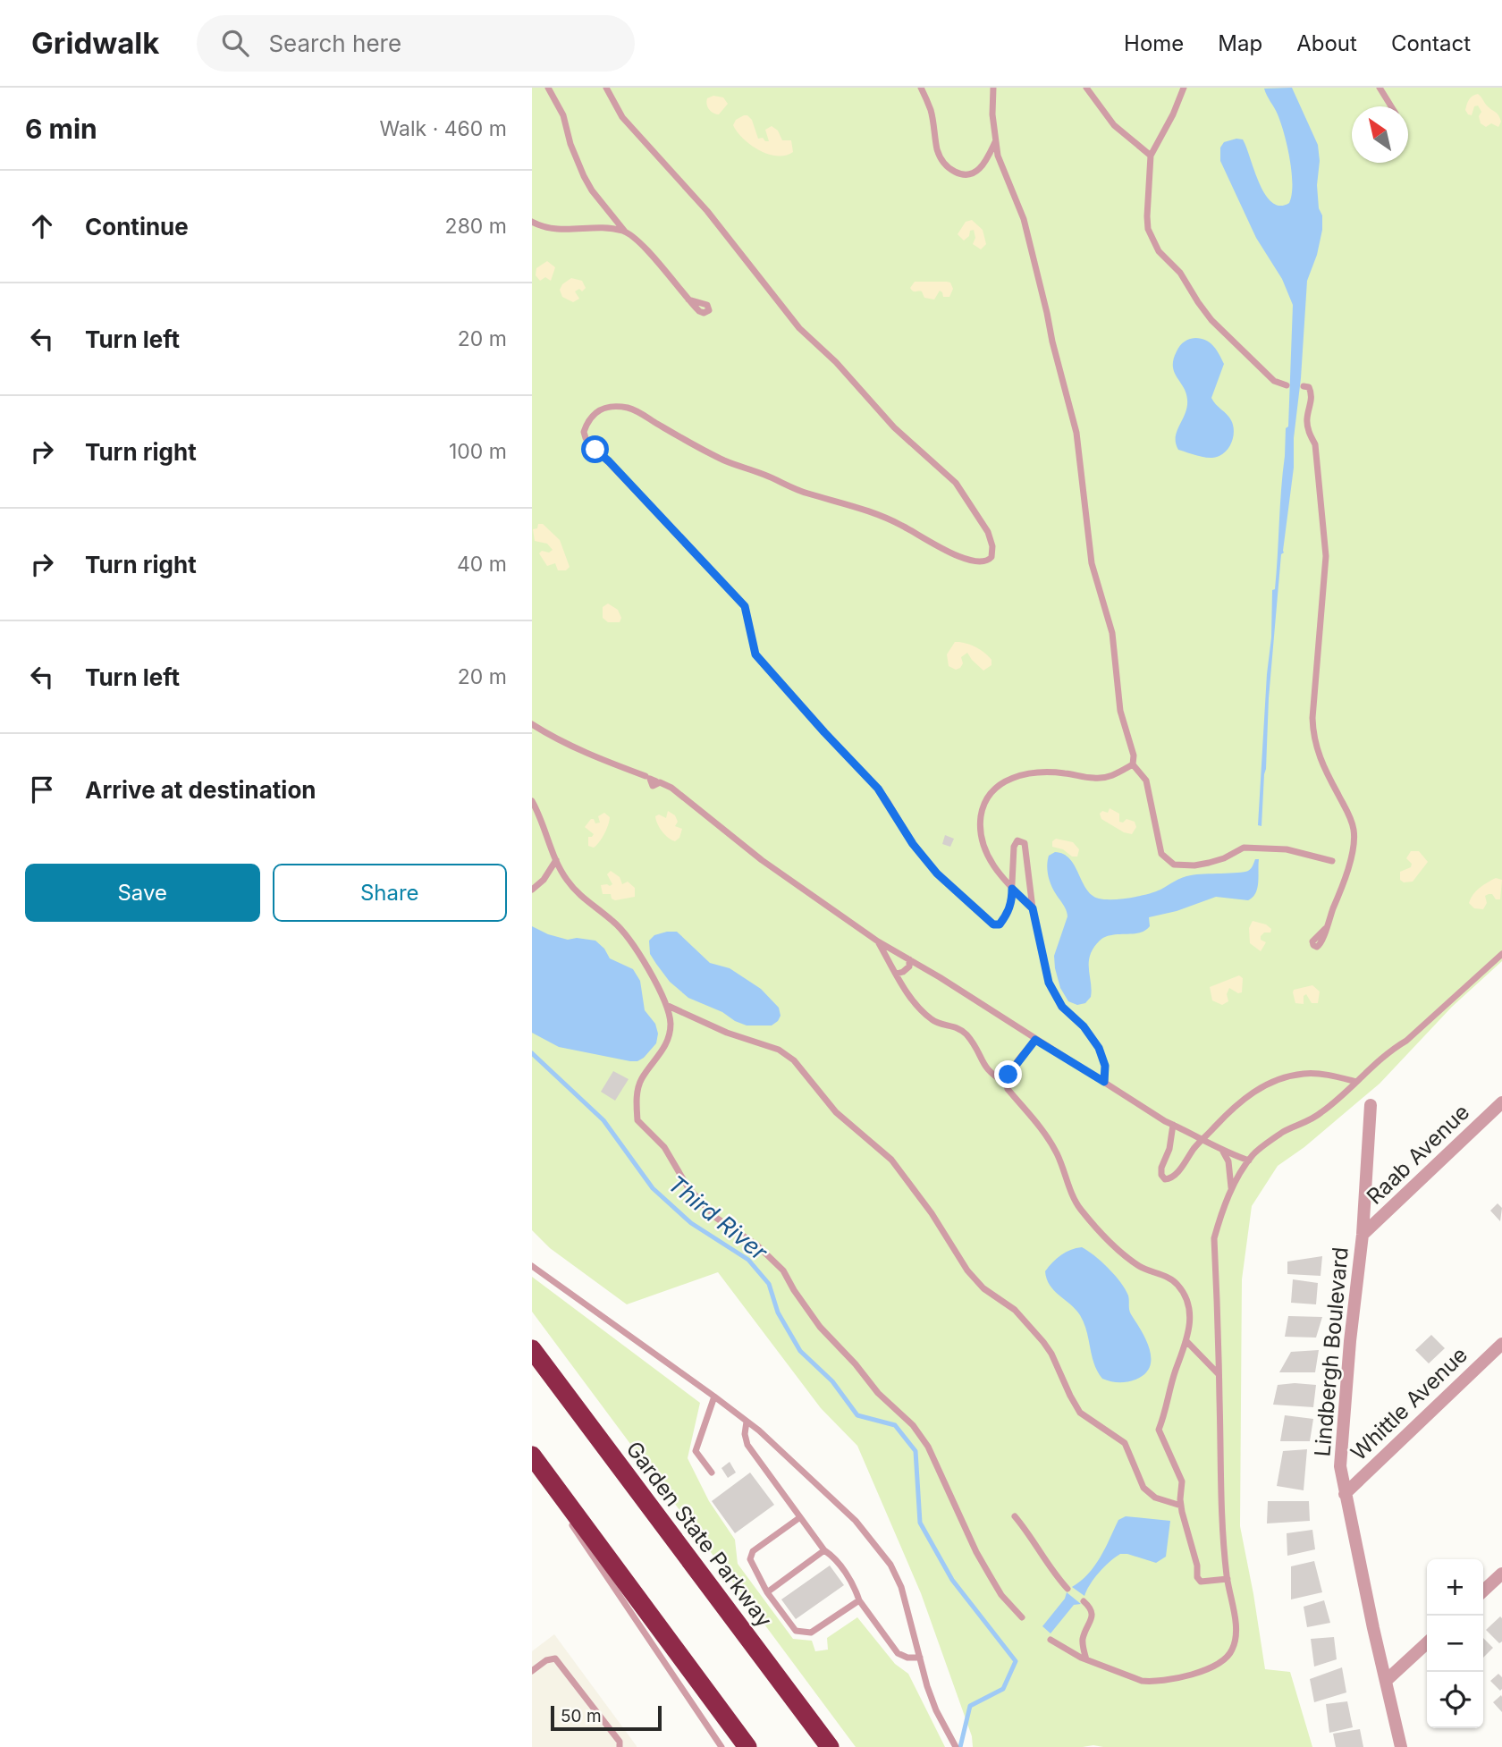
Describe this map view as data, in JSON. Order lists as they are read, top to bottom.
{
  "streets": {
    "highway": ["Garden State Parkway"],
    "street": ["Raab Avenue", "Lindbergh Boulevard", "Whittle Avenue"]
  },
  "crossings": [
    ["Raab Avenue", "Lindbergh Boulevard"],
    ["Lindbergh Boulevard", "Whittle Avenue"]
  ],
  "water": ["Third River"],
  "scale_bar": "50 m",
  "north": "top left",
  "page": {
    "header": "Gridwalk",
    "search": "Search here",
    "nav": [
      "Home",
      "Map",
      "About",
      "Contact"
    ],
    "heading": ["6 min", "Walk · 460 m"],
    "list": [
      ["Continue", "280 m"],
      ["Turn left", "20 m"],
      ["Turn right", "100 m"],
      ["Turn right", "40 m"],
      ["Turn left", "20 m"],
      "Arrive at destination"
    ],
    "buttons": ["Save", "Share"],
    "map_buttons": ["+", "−"],
    "scale": "50 m"
  }
}
